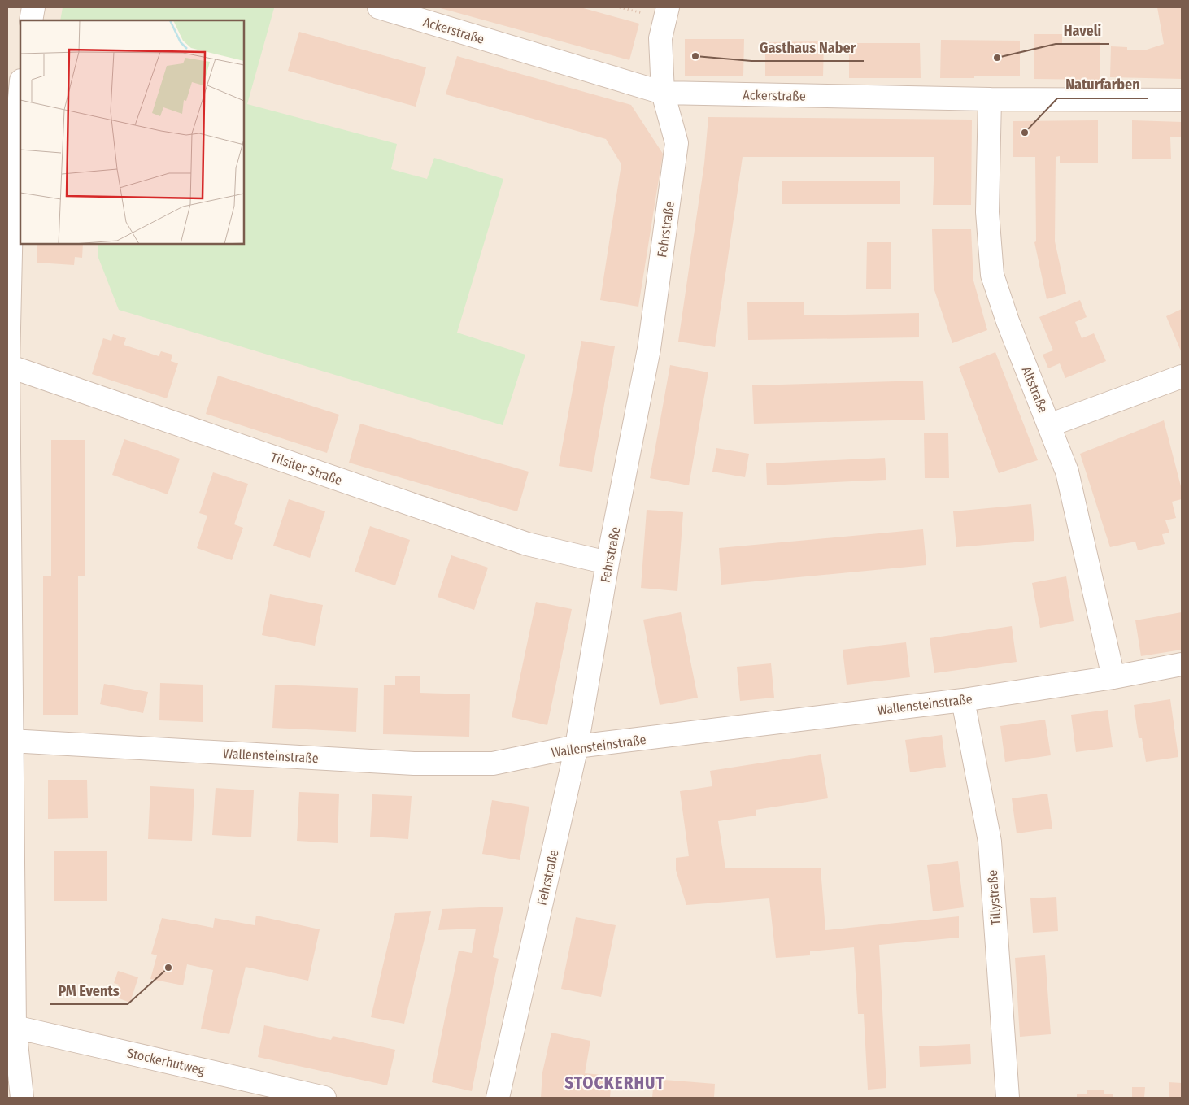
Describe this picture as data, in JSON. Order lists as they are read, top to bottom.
{
  "streets": {
    "street": [
      "Ackerstraße",
      "Fehrstraße",
      "Altstraße",
      "Tilsiter Straße",
      "Wallensteinstraße",
      "Tillystraße",
      "Stockerhutweg"
    ]
  },
  "crossings": [
    ["Ackerstraße", "Fehrstraße"],
    ["Ackerstraße", "Altstraße"],
    ["Fehrstraße", "Tilsiter Straße"],
    ["Fehrstraße", "Wallensteinstraße"],
    ["Altstraße", "Wallensteinstraße"],
    ["Wallensteinstraße", "Tillystraße"]
  ],
  "districts": ["STOCKERHUT"],
  "places": [
    "Gasthaus Naber",
    "Haveli",
    "Naturfarben",
    "PM Events"
  ]
}
